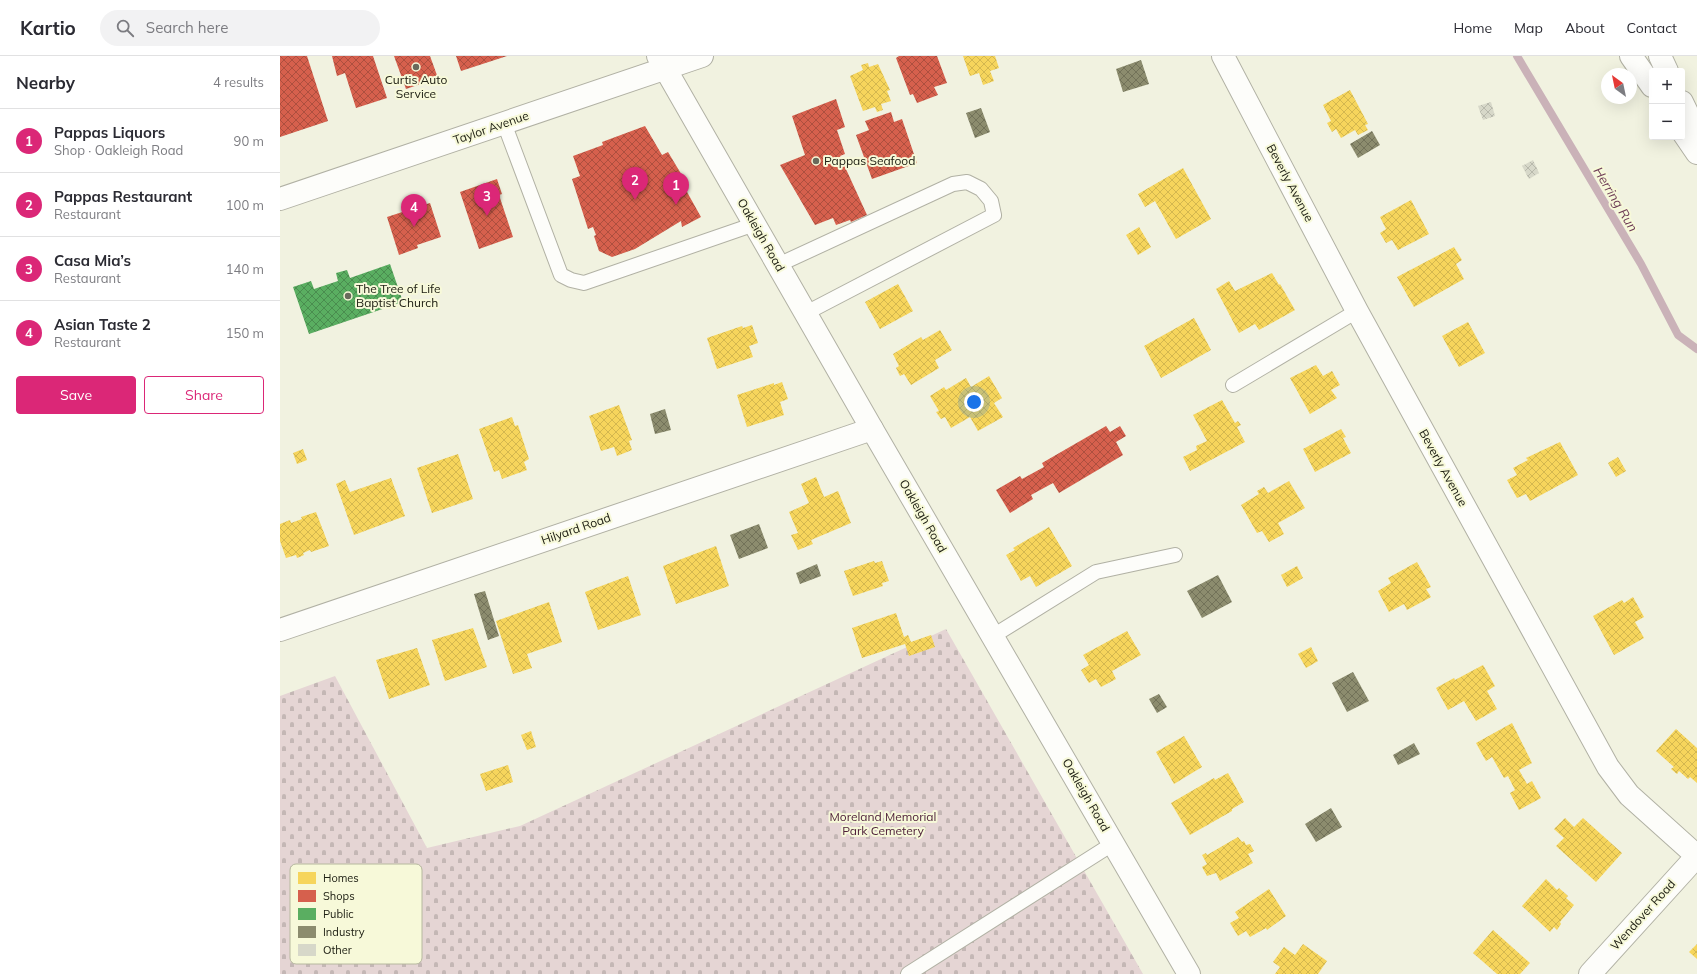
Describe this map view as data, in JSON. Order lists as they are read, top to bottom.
{
  "streets": {
    "street": [
      "Taylor Avenue",
      "Beverly Avenue",
      "Oakleigh Road",
      "Hilyard Road",
      "Wendover Road"
    ]
  },
  "crossings": [
    ["Taylor Avenue", "Oakleigh Road"],
    ["Beverly Avenue", "Wendover Road"],
    ["Oakleigh Road", "Hilyard Road"]
  ],
  "water": ["Herring Run"],
  "parks": ["Moreland Memorial Park Cemetery"],
  "places": ["Curtis Auto Service", "Pappas Seafood", "The Tree of Life Baptist Church"],
  "legend": [
    "Homes",
    "Shops",
    "Public",
    "Industry",
    "Other"
  ],
  "north": "top left",
  "page": {
    "header": "Kartio",
    "search": "Search here",
    "nav": [
      "Home",
      "Map",
      "About",
      "Contact"
    ],
    "heading": ["Nearby", "4 results"],
    "map_buttons": ["+", "−"],
    "list": [
      {
        "mark": "1",
        "name": "Pappas Liquors",
        "note": "Shop · Oakleigh Road",
        "value": "90 m"
      },
      {
        "mark": "2",
        "name": "Pappas Restaurant",
        "note": "Restaurant",
        "value": "100 m"
      },
      {
        "mark": "3",
        "name": "Casa Mia’s",
        "note": "Restaurant",
        "value": "140 m"
      },
      {
        "mark": "4",
        "name": "Asian Taste 2",
        "note": "Restaurant",
        "value": "150 m"
      }
    ],
    "pins": [
      "2",
      "1",
      "3",
      "4"
    ],
    "buttons": ["Save", "Share"]
  }
}
